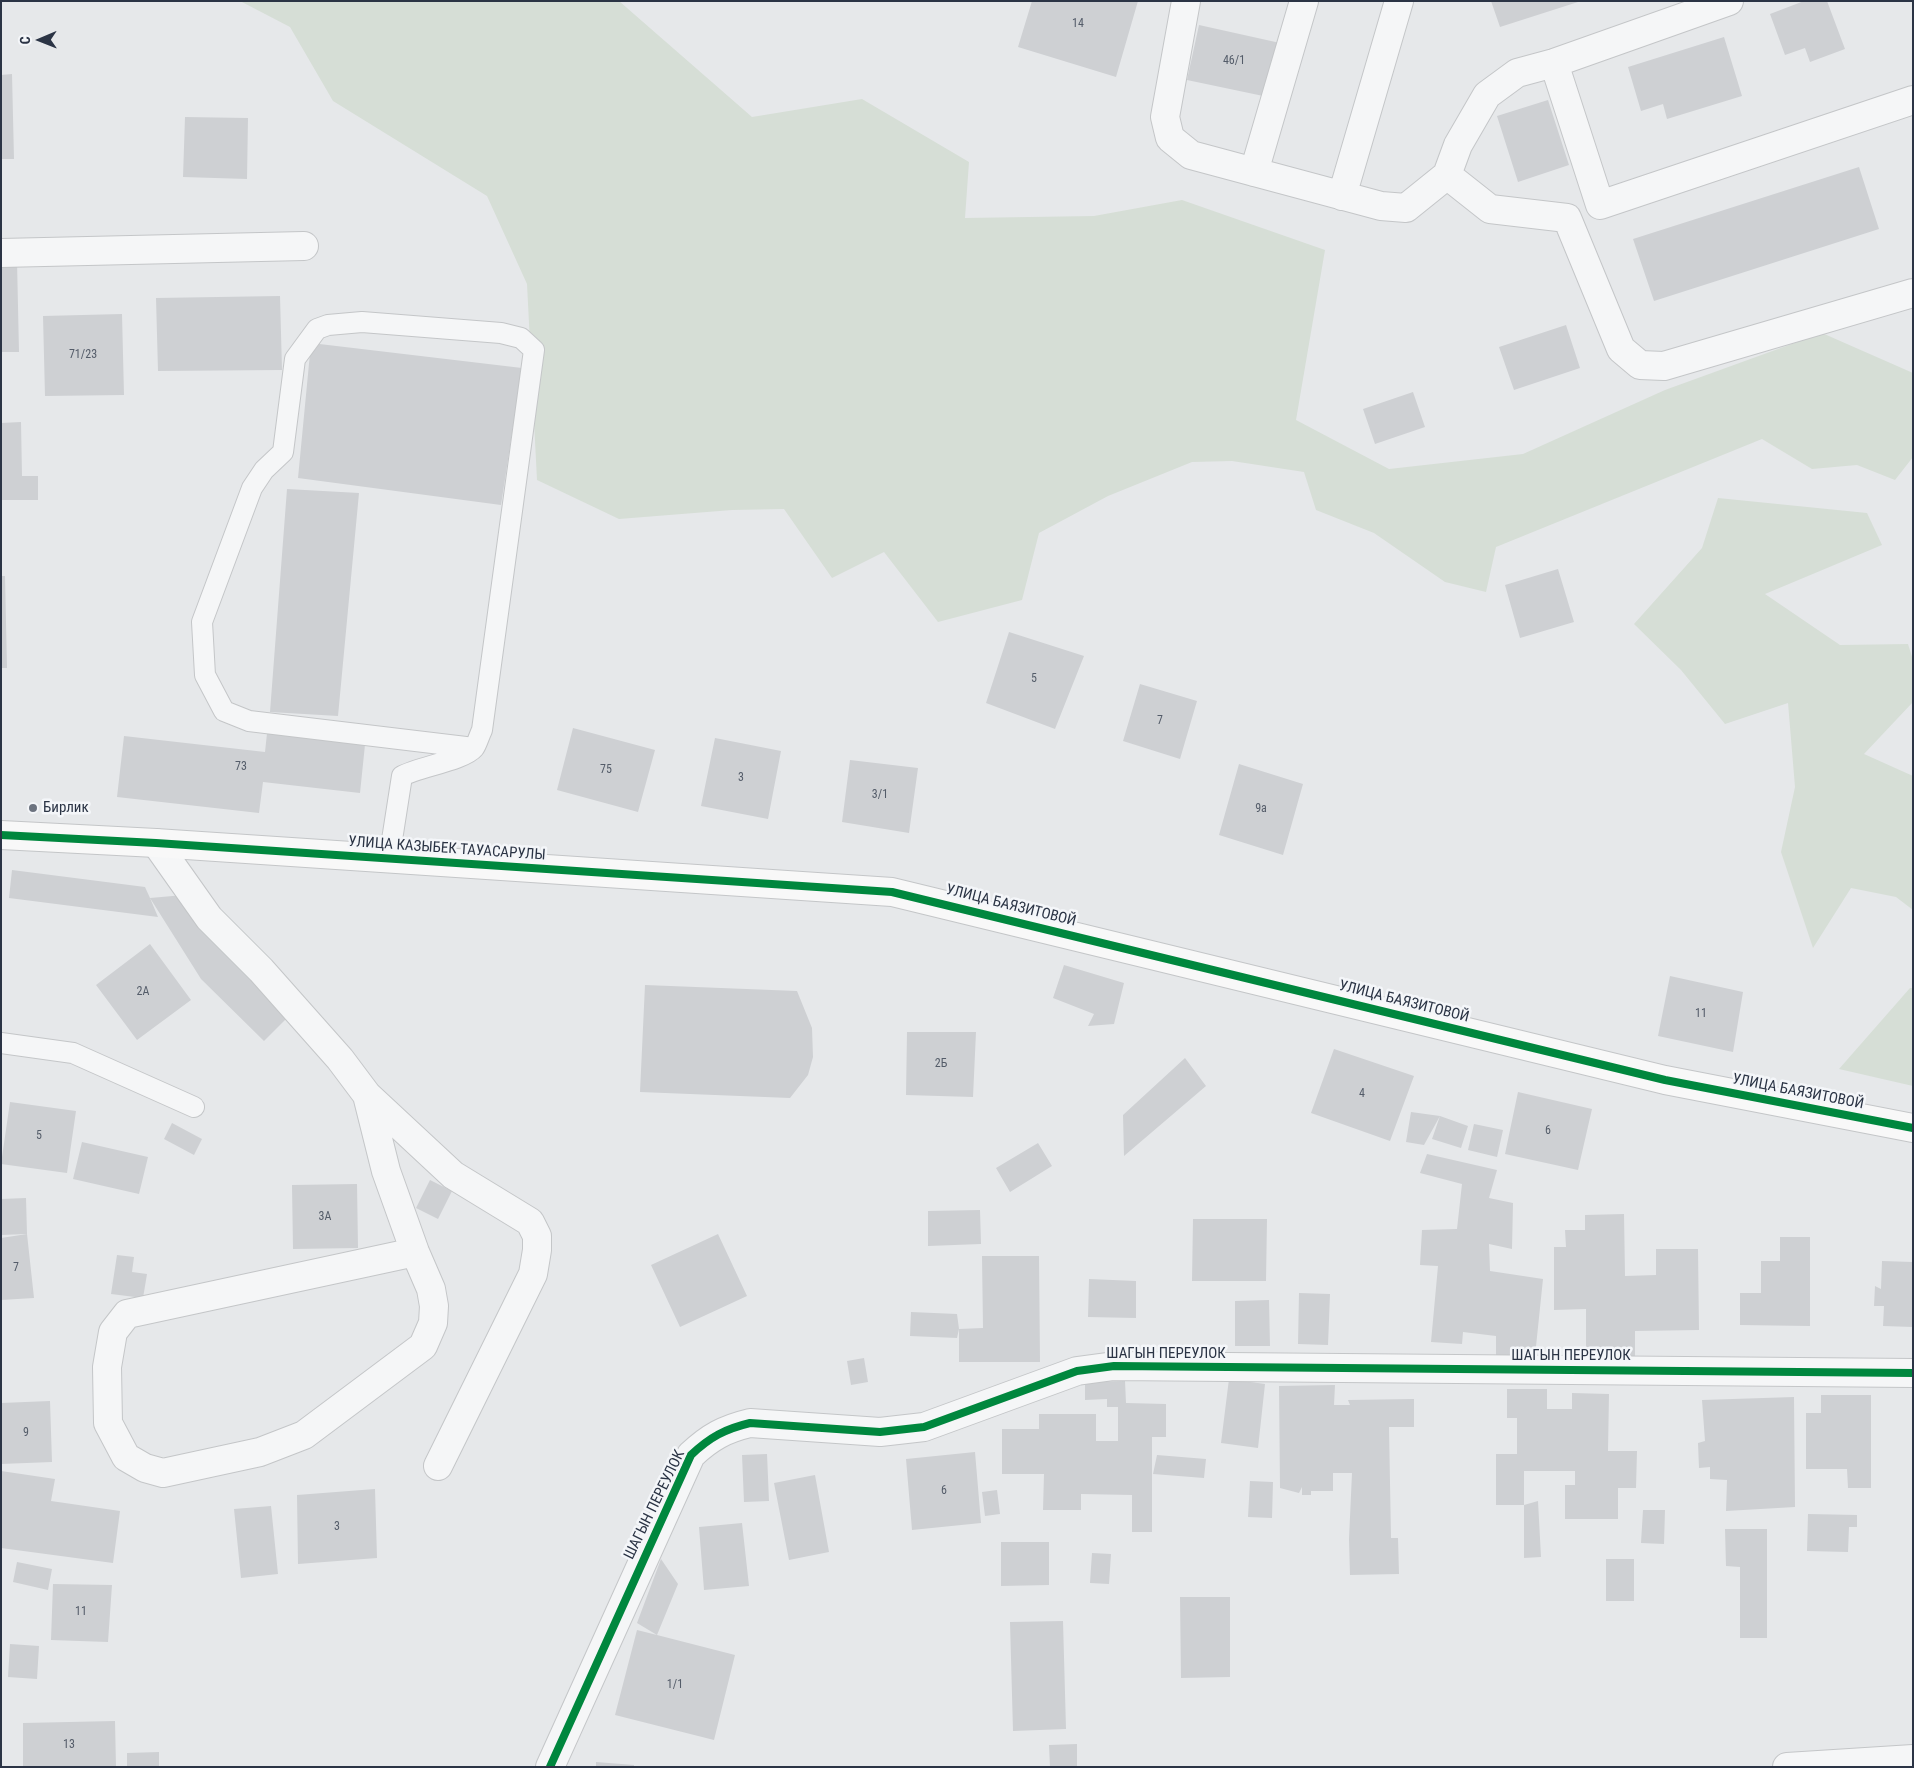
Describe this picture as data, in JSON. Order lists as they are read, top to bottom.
{
  "streets": {
    "street": ["УЛИЦА КАЗЫБЕК ТАУАСАРУЛЫ", "УЛИЦА БАЯЗИТОВОЙ", "ШАГЫН ПЕРЕУЛОК"]
  },
  "crossings": [
    ["УЛИЦА КАЗЫБЕК ТАУАСАРУЛЫ", "УЛИЦА БАЯЗИТОВОЙ"]
  ],
  "places": ["Бирлик"],
  "house_numbers": [
    "14",
    "46/1",
    "71/23",
    "5",
    "7",
    "73",
    "75",
    "3",
    "3/1",
    "9а",
    "2А",
    "11",
    "2Б",
    "4",
    "6",
    "5",
    "3А",
    "7",
    "9",
    "6",
    "3",
    "11",
    "1/1",
    "13"
  ],
  "north": "left"
}
